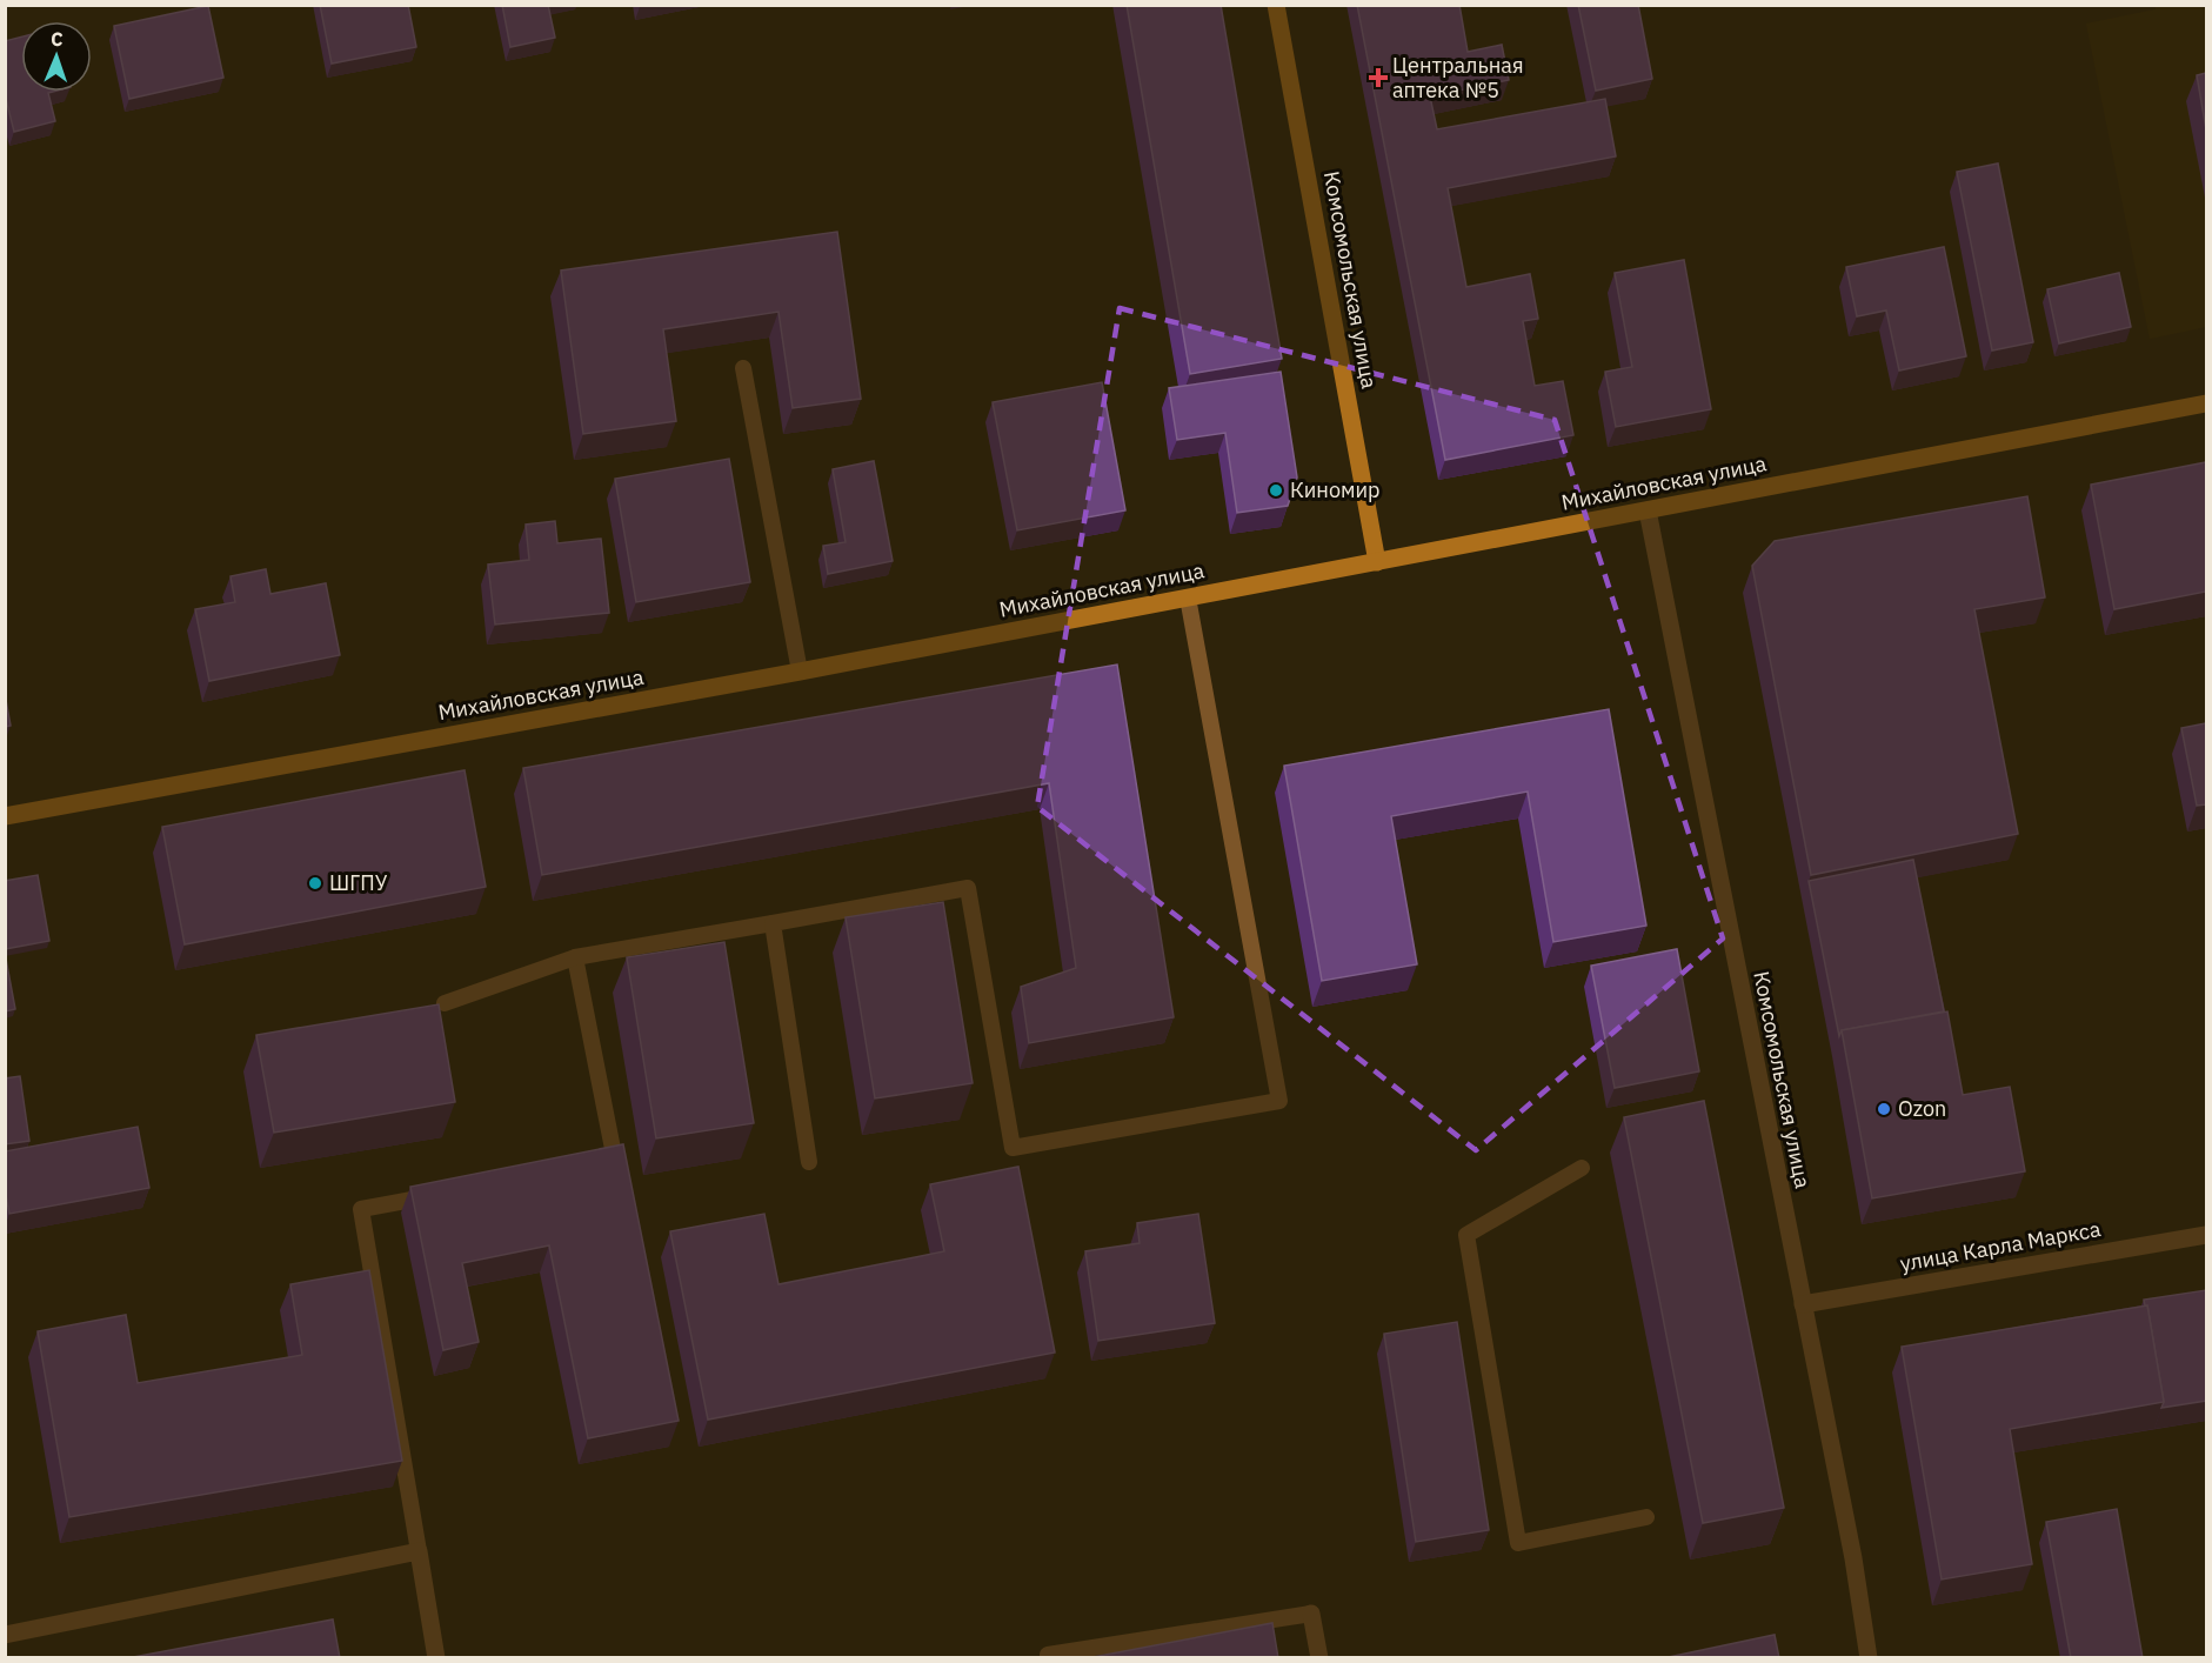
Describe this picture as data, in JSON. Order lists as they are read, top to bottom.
{
  "streets": {
    "main road": ["Комсомольская улица", "Михайловская улица"],
    "street": ["улица Карла Маркса"]
  },
  "crossings": [
    ["Комсомольская улица", "Михайловская улица"],
    ["Комсомольская улица", "улица Карла Маркса"]
  ],
  "places": {
    "health": ["Центральная аптека №5"],
    "other": ["Киномир", "ШГПУ", "Ozon"]
  },
  "north": "top"
}
